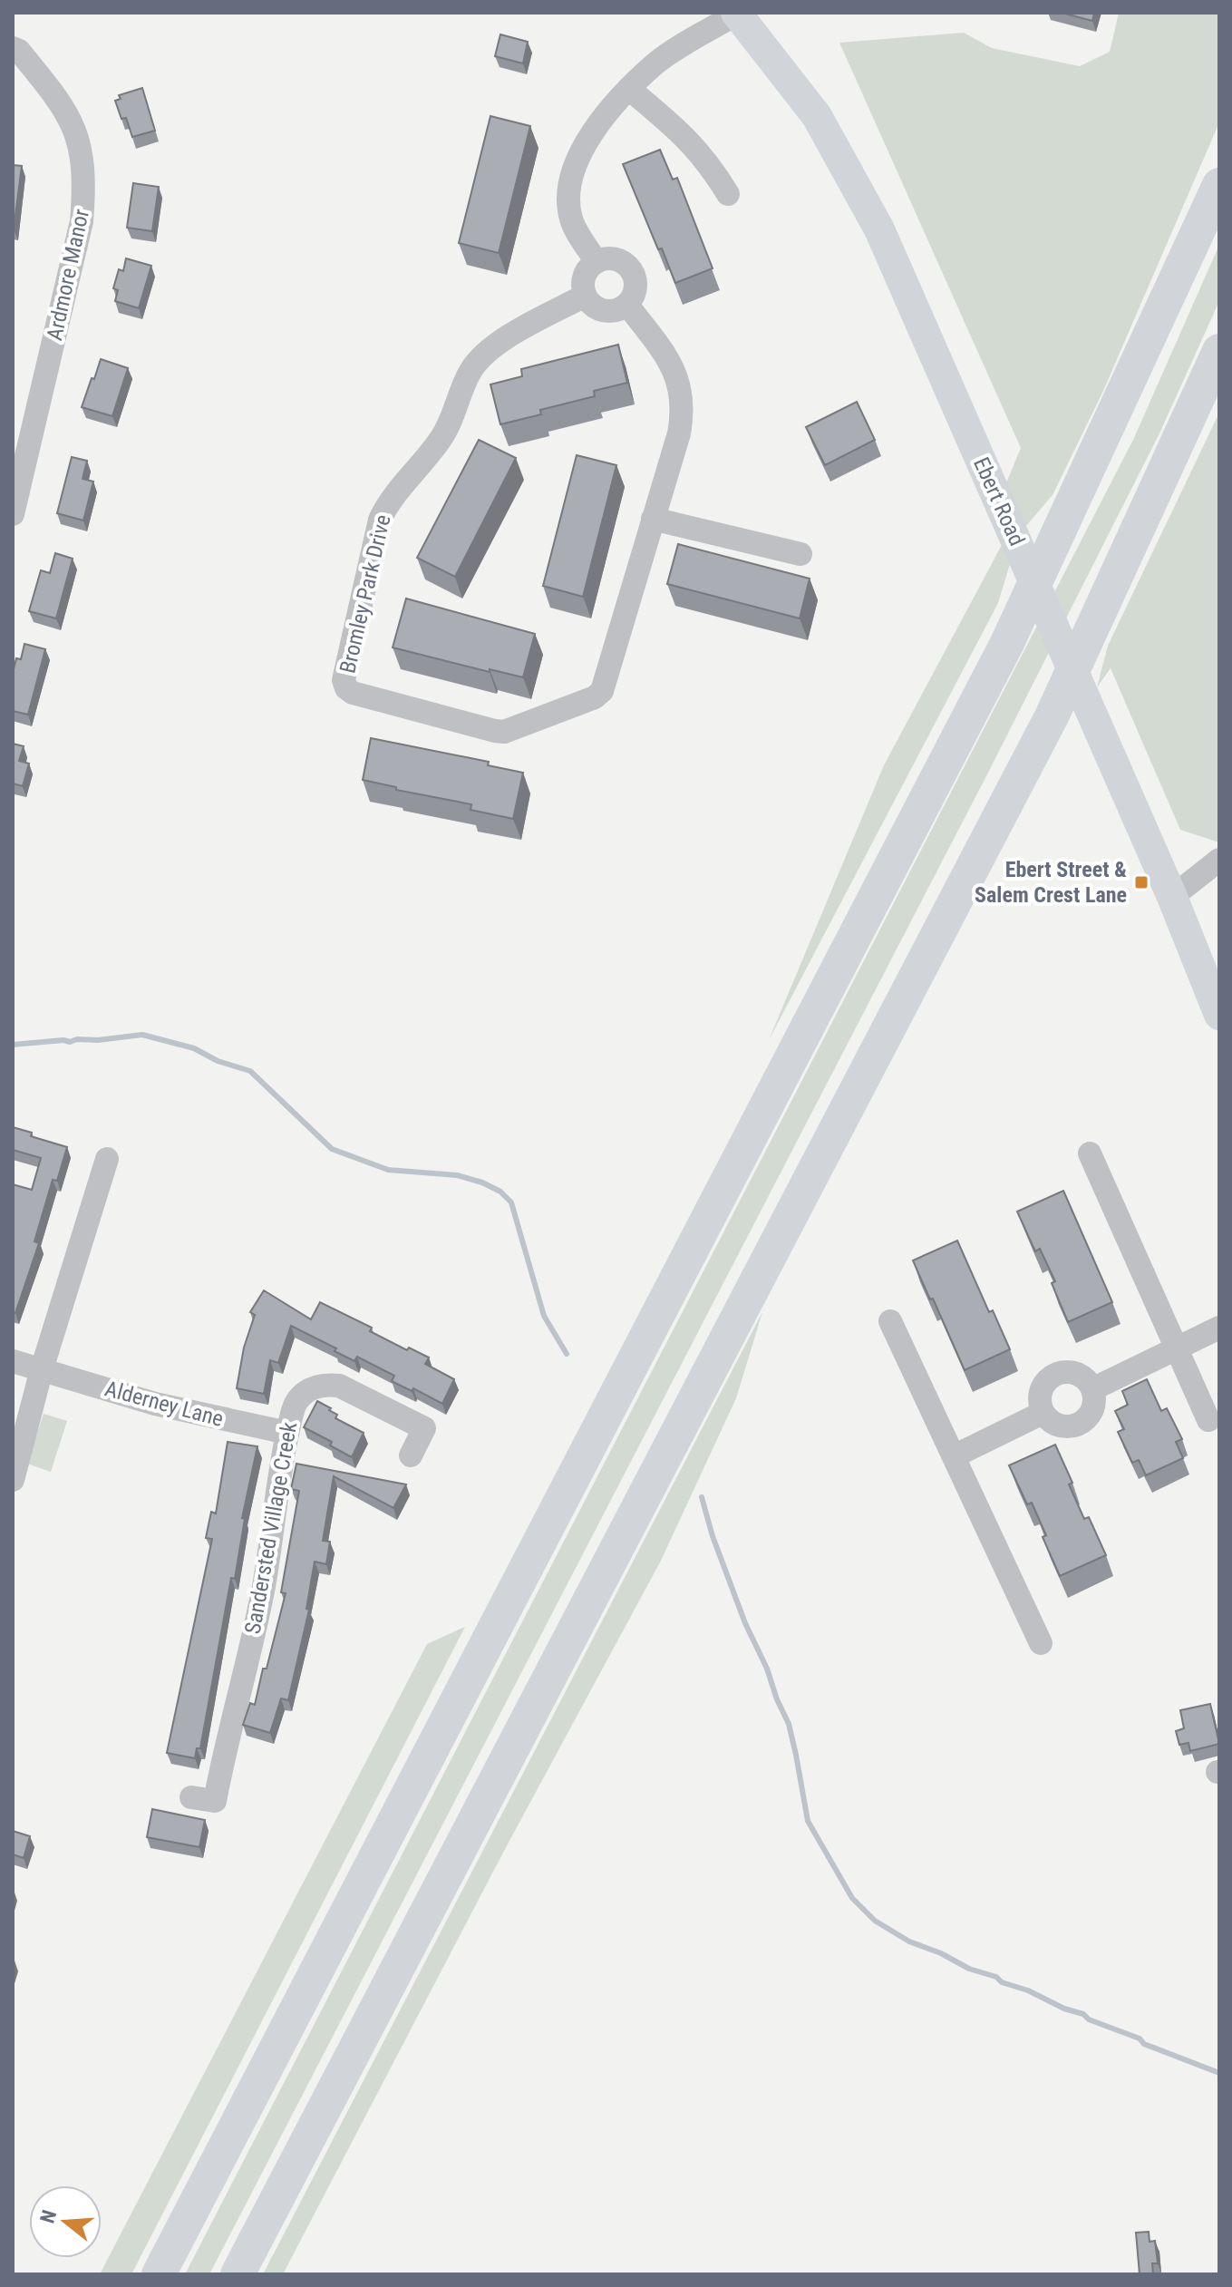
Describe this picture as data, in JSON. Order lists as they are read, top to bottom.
{
  "streets": {
    "main road": ["Ebert Road"],
    "street": [
      "Ardmore Manor",
      "Bromley Park Drive",
      "Alderney Lane",
      "Sandersted Village Creek"
    ]
  },
  "crossings": [
    ["Alderney Lane", "Sandersted Village Creek"]
  ],
  "places": {
    "transit": ["Ebert Street & Salem Crest Lane"]
  },
  "north": "left"
}
